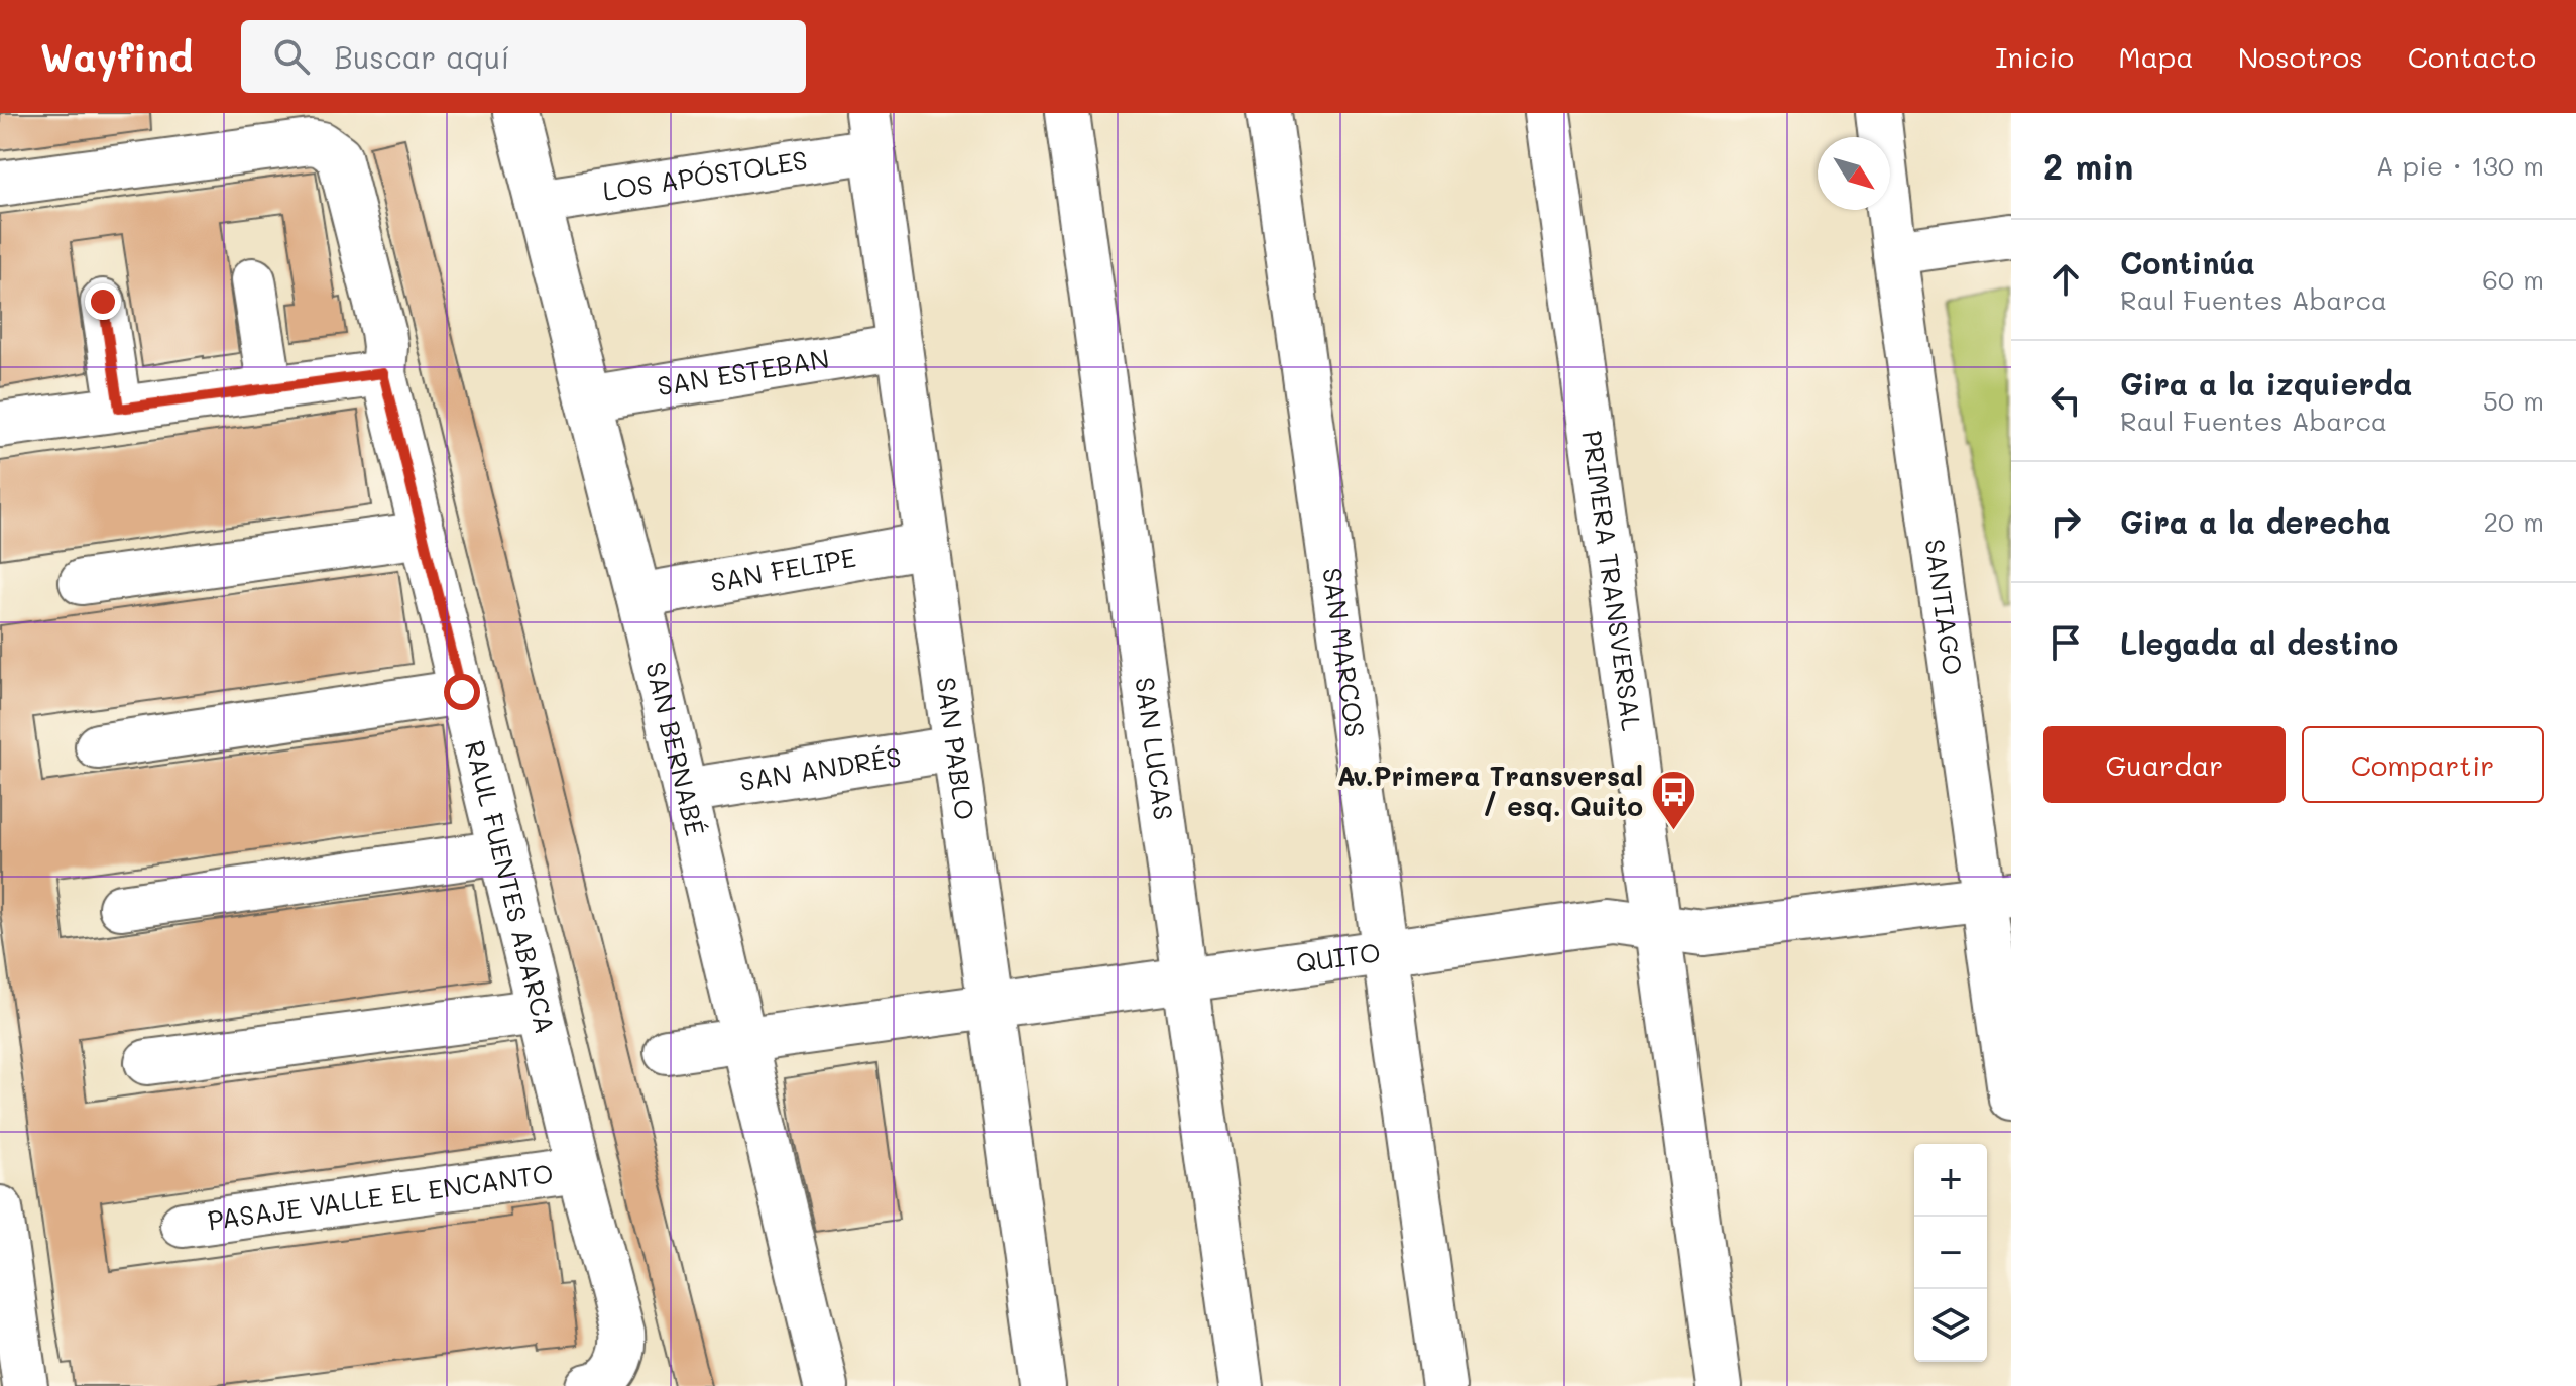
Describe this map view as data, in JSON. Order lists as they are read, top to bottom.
{
  "streets": {
    "street": [
      "LOS APÓSTOLES",
      "SAN ESTEBAN",
      "SAN FELIPE",
      "PRIMERA TRANSVERSAL",
      "SANTIAGO",
      "SAN MARCOS",
      "SAN BERNABÉ",
      "SAN PABLO",
      "SAN LUCAS",
      "SAN ANDRÉS",
      "RAUL FUENTES ABARCA",
      "QUITO",
      "PASAJE VALLE EL ENCANTO"
    ]
  },
  "crossings": [
    ["LOS APÓSTOLES", "SAN BERNABÉ"],
    ["LOS APÓSTOLES", "SAN PABLO"],
    ["SAN ESTEBAN", "SAN BERNABÉ"],
    ["SAN ESTEBAN", "SAN PABLO"],
    ["SAN FELIPE", "SAN BERNABÉ"],
    ["SAN FELIPE", "SAN PABLO"],
    ["PRIMERA TRANSVERSAL", "QUITO"],
    ["SANTIAGO", "QUITO"],
    ["SAN MARCOS", "QUITO"],
    ["SAN BERNABÉ", "SAN ANDRÉS"],
    ["SAN BERNABÉ", "QUITO"],
    ["SAN PABLO", "SAN ANDRÉS"],
    ["SAN PABLO", "QUITO"],
    ["SAN LUCAS", "QUITO"],
    ["RAUL FUENTES ABARCA", "PASAJE VALLE EL ENCANTO"]
  ],
  "places": {
    "bus stop": ["Av.Primera Transversal / esq. Quito"]
  },
  "north": "bottom right",
  "page": {
    "header": "Wayfind",
    "search": "Buscar aquí",
    "nav": [
      "Inicio",
      "Mapa",
      "Nosotros",
      "Contacto"
    ],
    "heading": ["2 min", "A pie · 130 m"],
    "list": [
      ["Continúa", "Raul Fuentes Abarca", "60 m"],
      ["Gira a la izquierda", "Raul Fuentes Abarca", "50 m"],
      ["Gira a la derecha", "20 m"],
      "Llegada al destino"
    ],
    "buttons": ["Guardar", "Compartir"],
    "map_buttons": ["+", "−"]
  }
}
